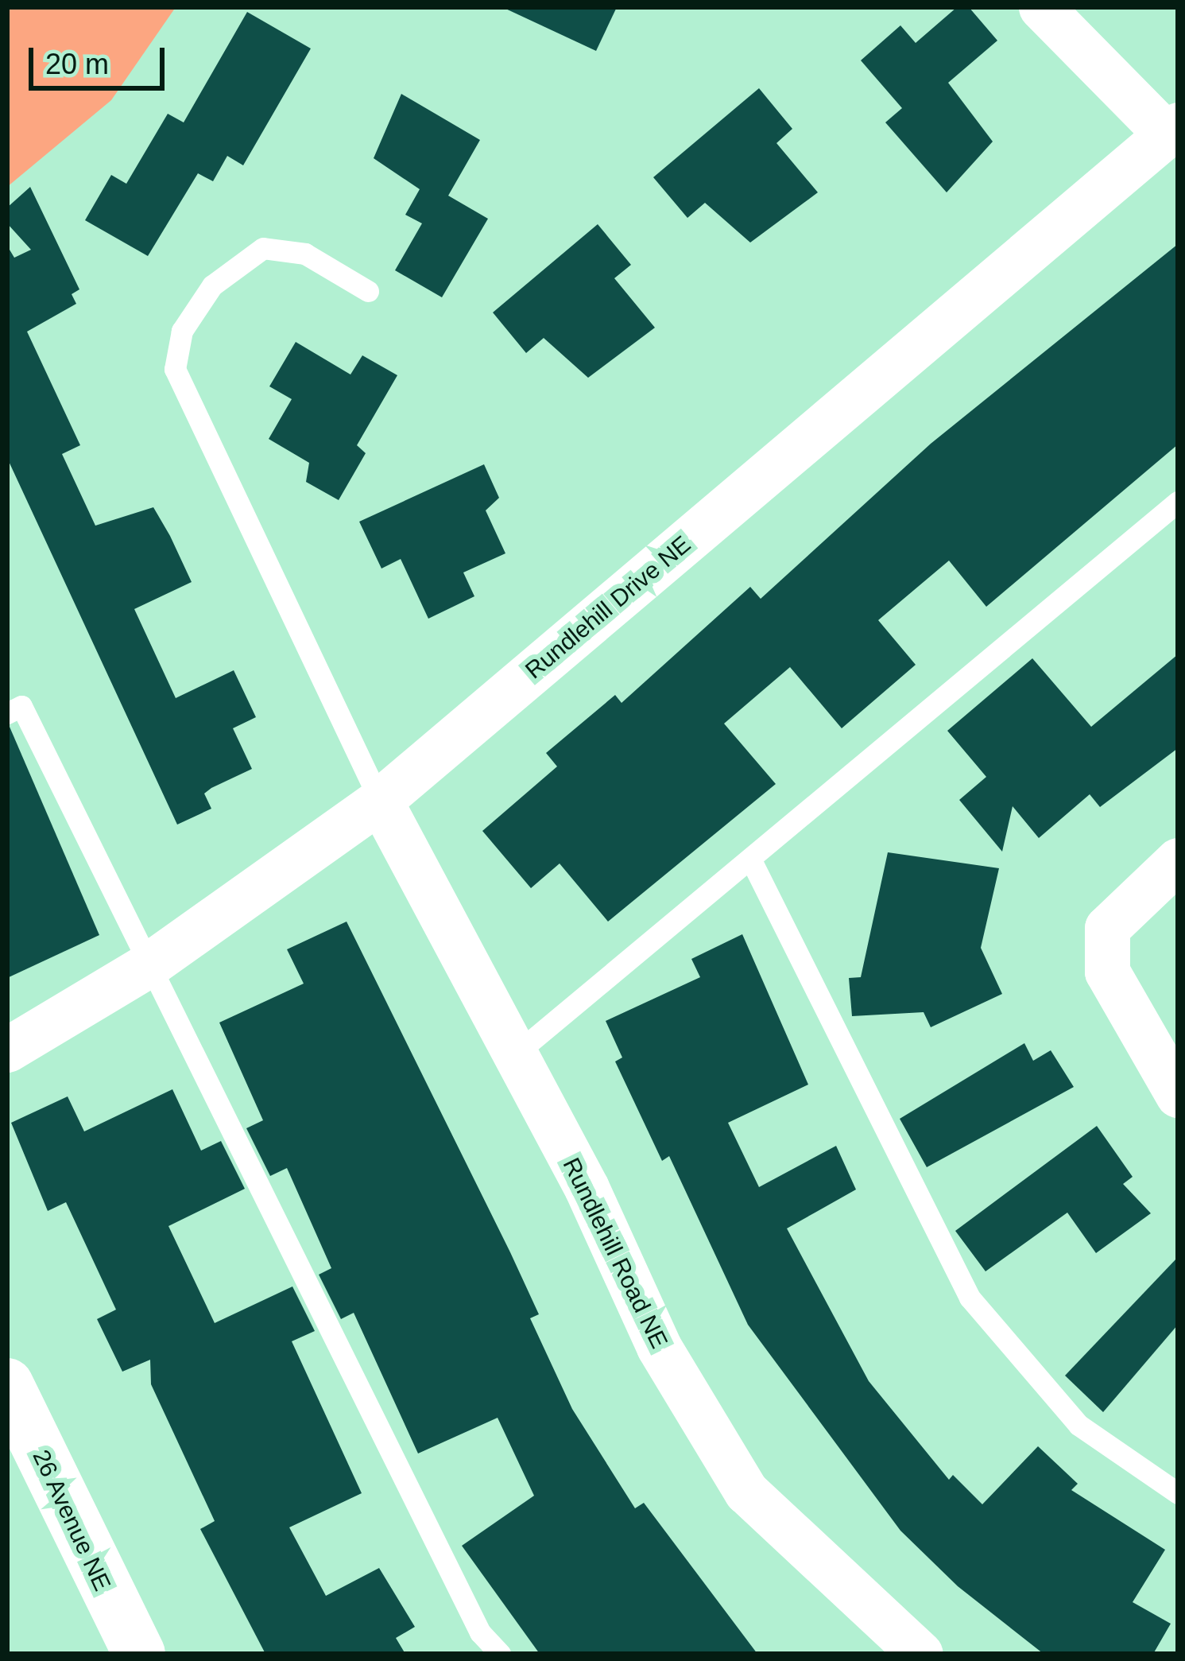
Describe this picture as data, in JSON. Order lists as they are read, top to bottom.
{
  "streets": {
    "street": ["Rundlehill Drive NE", "Rundlehill Road NE", "26 Avenue NE"]
  },
  "crossings": [
    ["Rundlehill Drive NE", "Rundlehill Road NE"]
  ],
  "scale_bar": "20 m"
}
